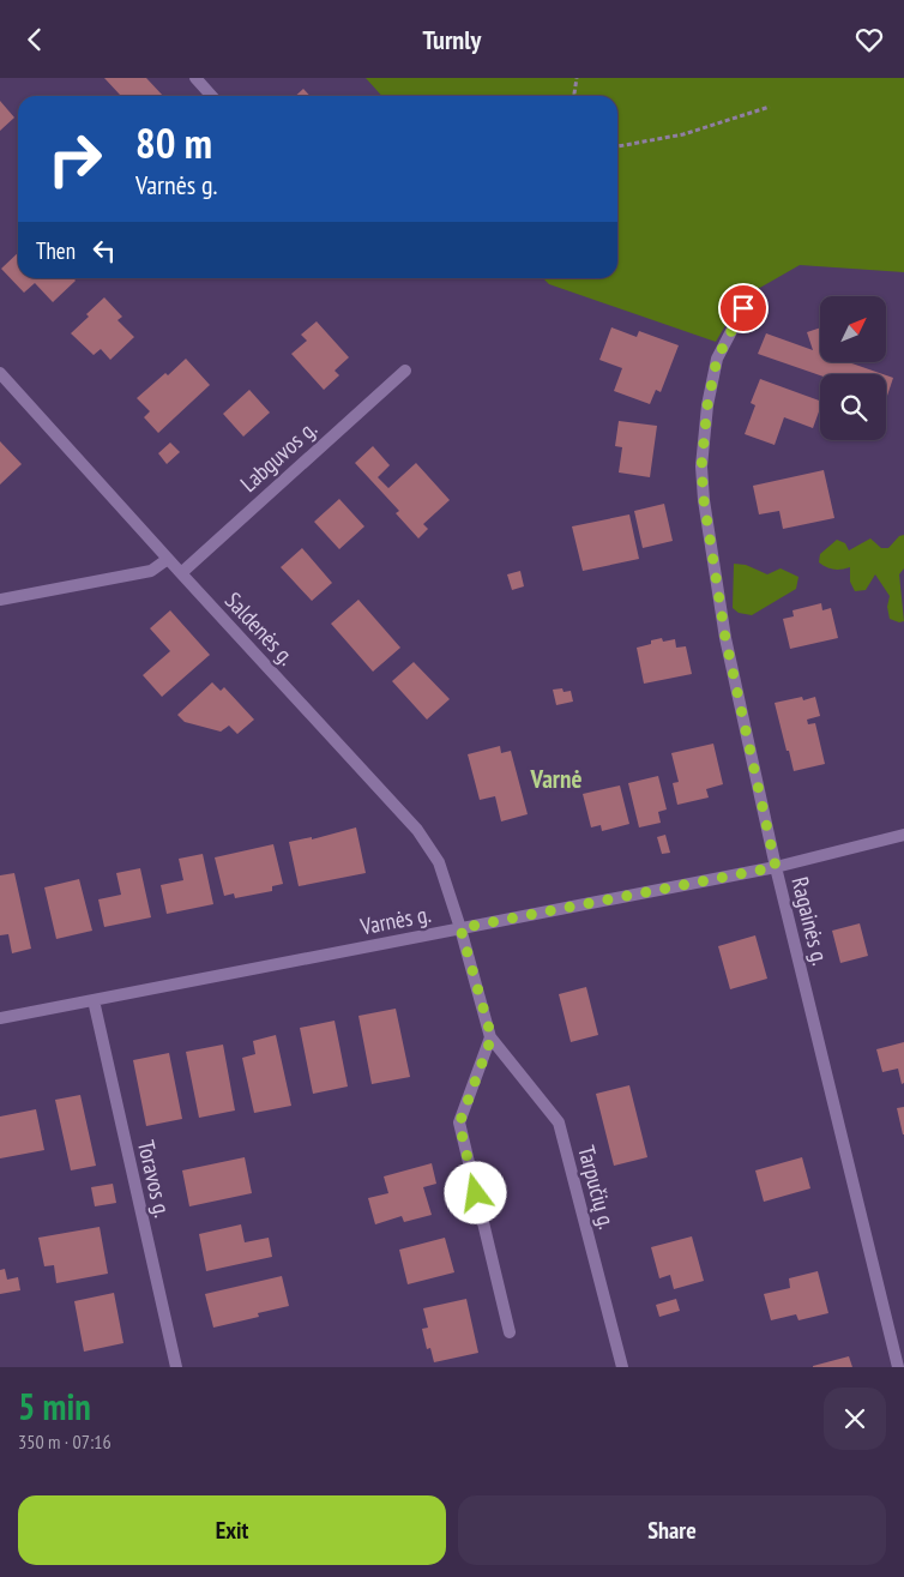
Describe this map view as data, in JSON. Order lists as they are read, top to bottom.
{
  "streets": {
    "street": [
      "Labguvos g.",
      "Saldenės g.",
      "Varnės g.",
      "Ragainės g.",
      "Toravos g.",
      "Tarpučių g."
    ]
  },
  "crossings": [
    ["Labguvos g.", "Saldenės g."],
    ["Saldenės g.", "Varnės g."],
    ["Saldenės g.", "Tarpučių g."],
    ["Varnės g.", "Ragainės g."],
    ["Varnės g.", "Toravos g."]
  ],
  "districts": ["Varnė"],
  "north": "top right",
  "page": {
    "header": "Turnly",
    "turn": ["80 m", "Varnės g."],
    "then": "Then",
    "heading": ["5 min", "350 m · 07:16"],
    "buttons": ["Exit", "Share"]
  }
}
